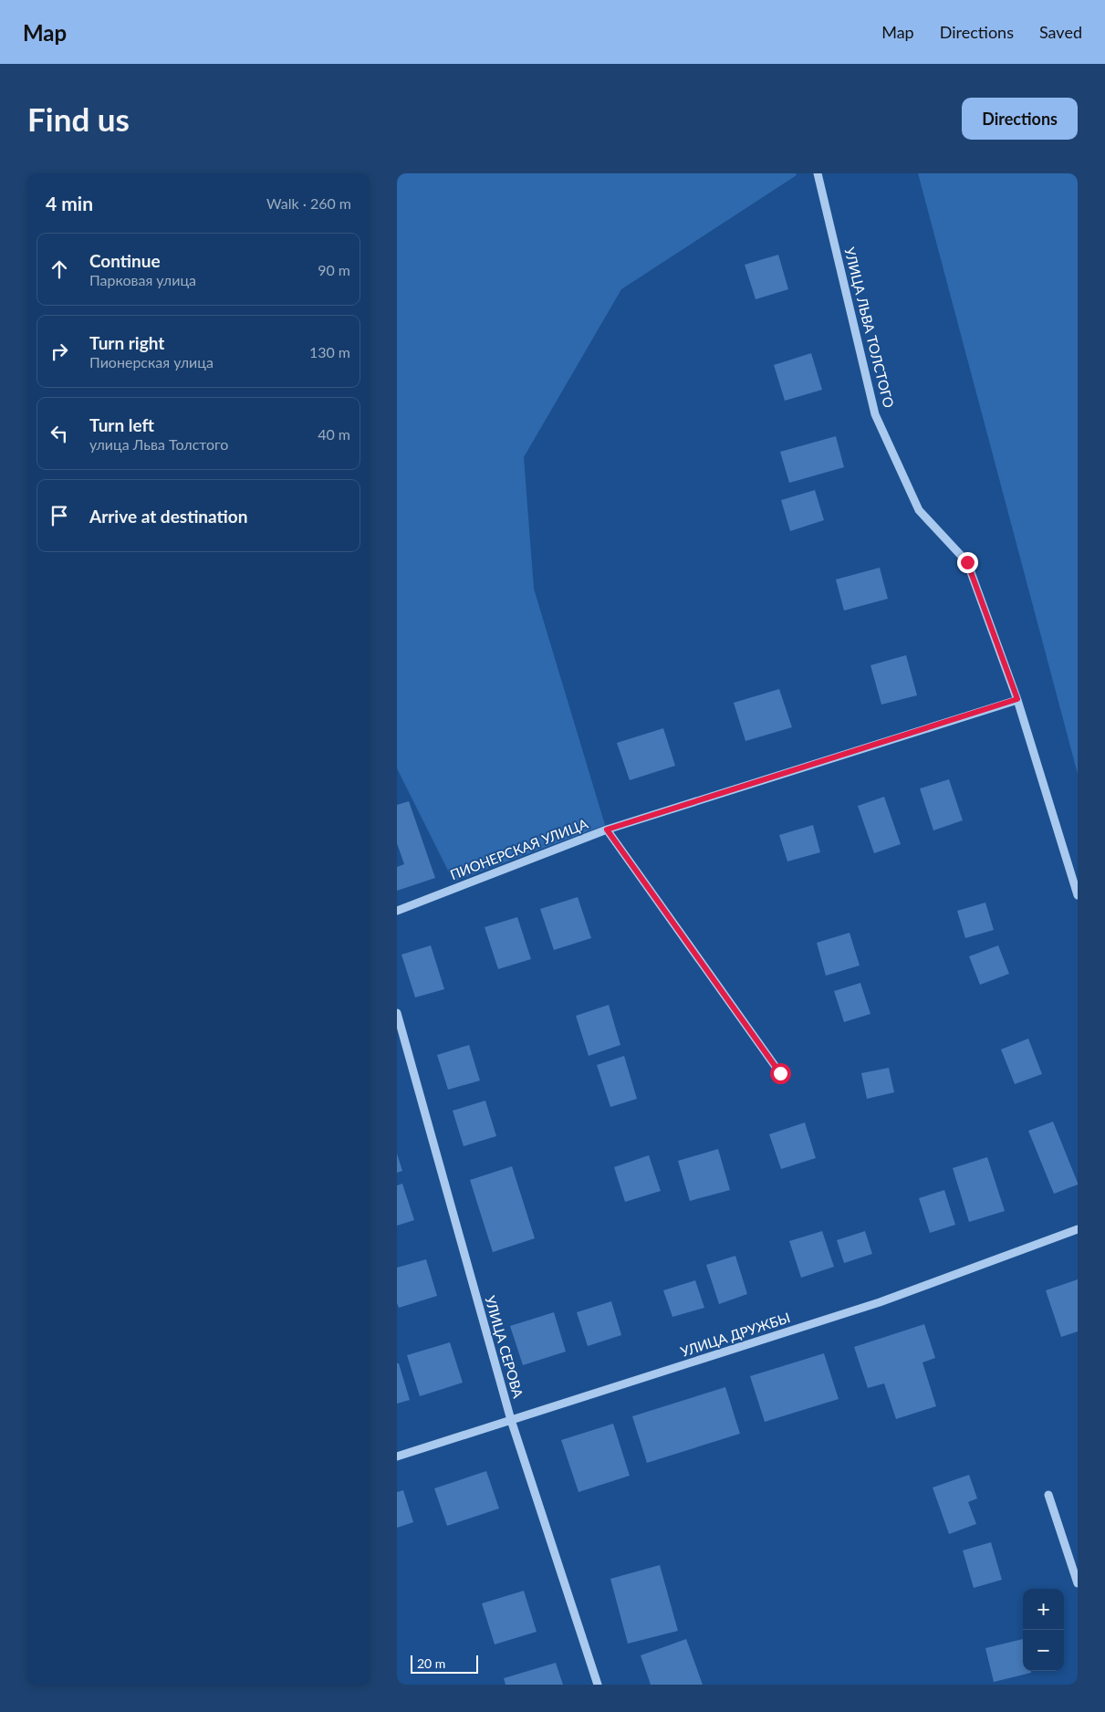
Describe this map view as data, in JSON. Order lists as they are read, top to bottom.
{
  "streets": {
    "street": [
      "УЛИЦА ЛЬВА ТОЛСТОГО",
      "ПИОНЕРСКАЯ УЛИЦА",
      "УЛИЦА ДРУЖБЫ",
      "УЛИЦА СЕРОВА"
    ]
  },
  "crossings": [
    ["УЛИЦА ЛЬВА ТОЛСТОГО", "ПИОНЕРСКАЯ УЛИЦА"],
    ["УЛИЦА ДРУЖБЫ", "УЛИЦА СЕРОВА"]
  ],
  "scale_bar": "20 m",
  "page": {
    "header": "Map",
    "nav": ["Map", "Directions", "Saved"],
    "buttons": "Directions",
    "title": "Find us",
    "heading": ["4 min", "Walk · 260 m"],
    "list": [
      ["Continue", "Парковая улица", "90 m"],
      ["Turn right", "Пионерская улица", "130 m"],
      ["Turn left", "улица Льва Толстого", "40 m"],
      "Arrive at destination"
    ],
    "map_buttons": ["+", "−"],
    "scale": "20 m"
  }
}
